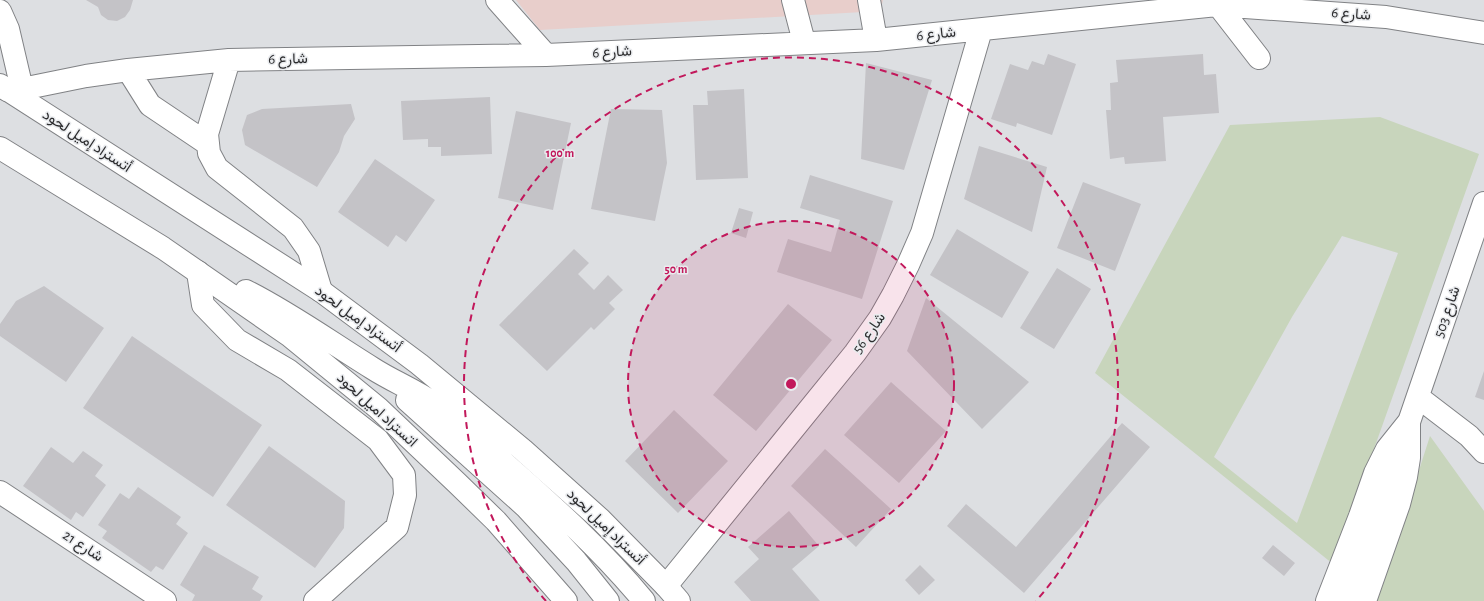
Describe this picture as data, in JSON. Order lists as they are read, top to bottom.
{
  "streets": {
    "main road": [
      "شارع 6",
      "أتستراد إميل لحود",
      "شارع 503",
      "شارع 56",
      "اتستراد اميل لحود",
      "شارع 21"
    ]
  },
  "crossings": [
    ["شارع 6", "أتستراد إميل لحود"],
    ["شارع 6", "شارع 56"],
    ["أتستراد إميل لحود", "شارع 56"]
  ],
  "rings": ["100 m", "50 m"]
}
